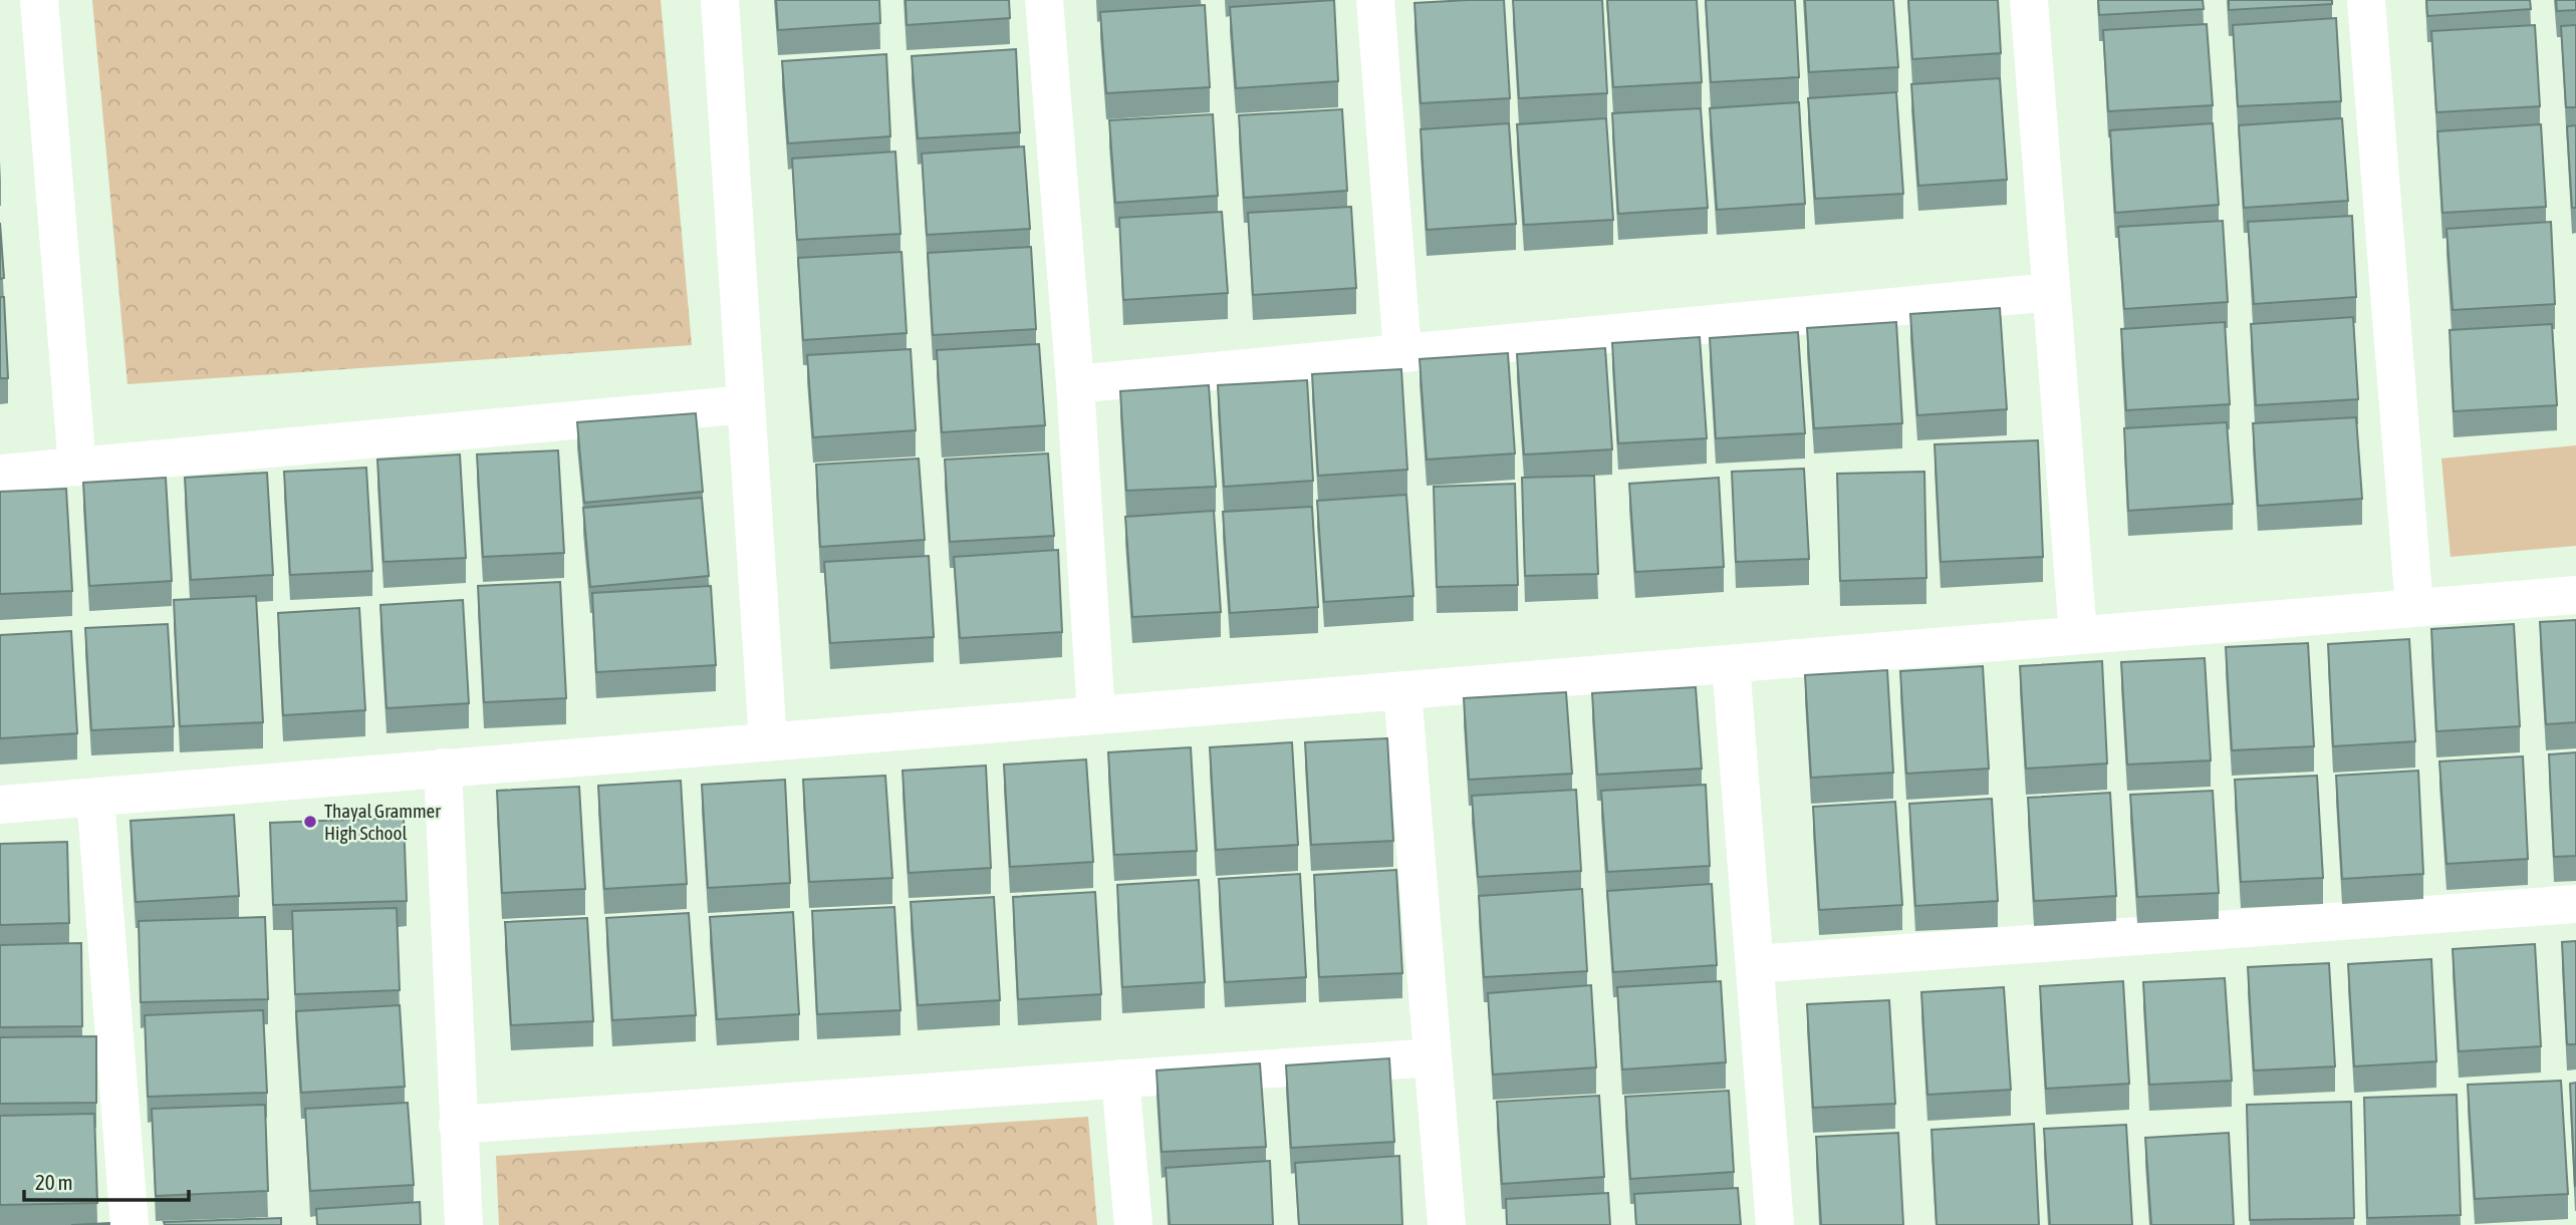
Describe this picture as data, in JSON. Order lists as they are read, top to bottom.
{
  "places": ["Thayal Grammer High School"],
  "scale_bar": "20 m"
}
